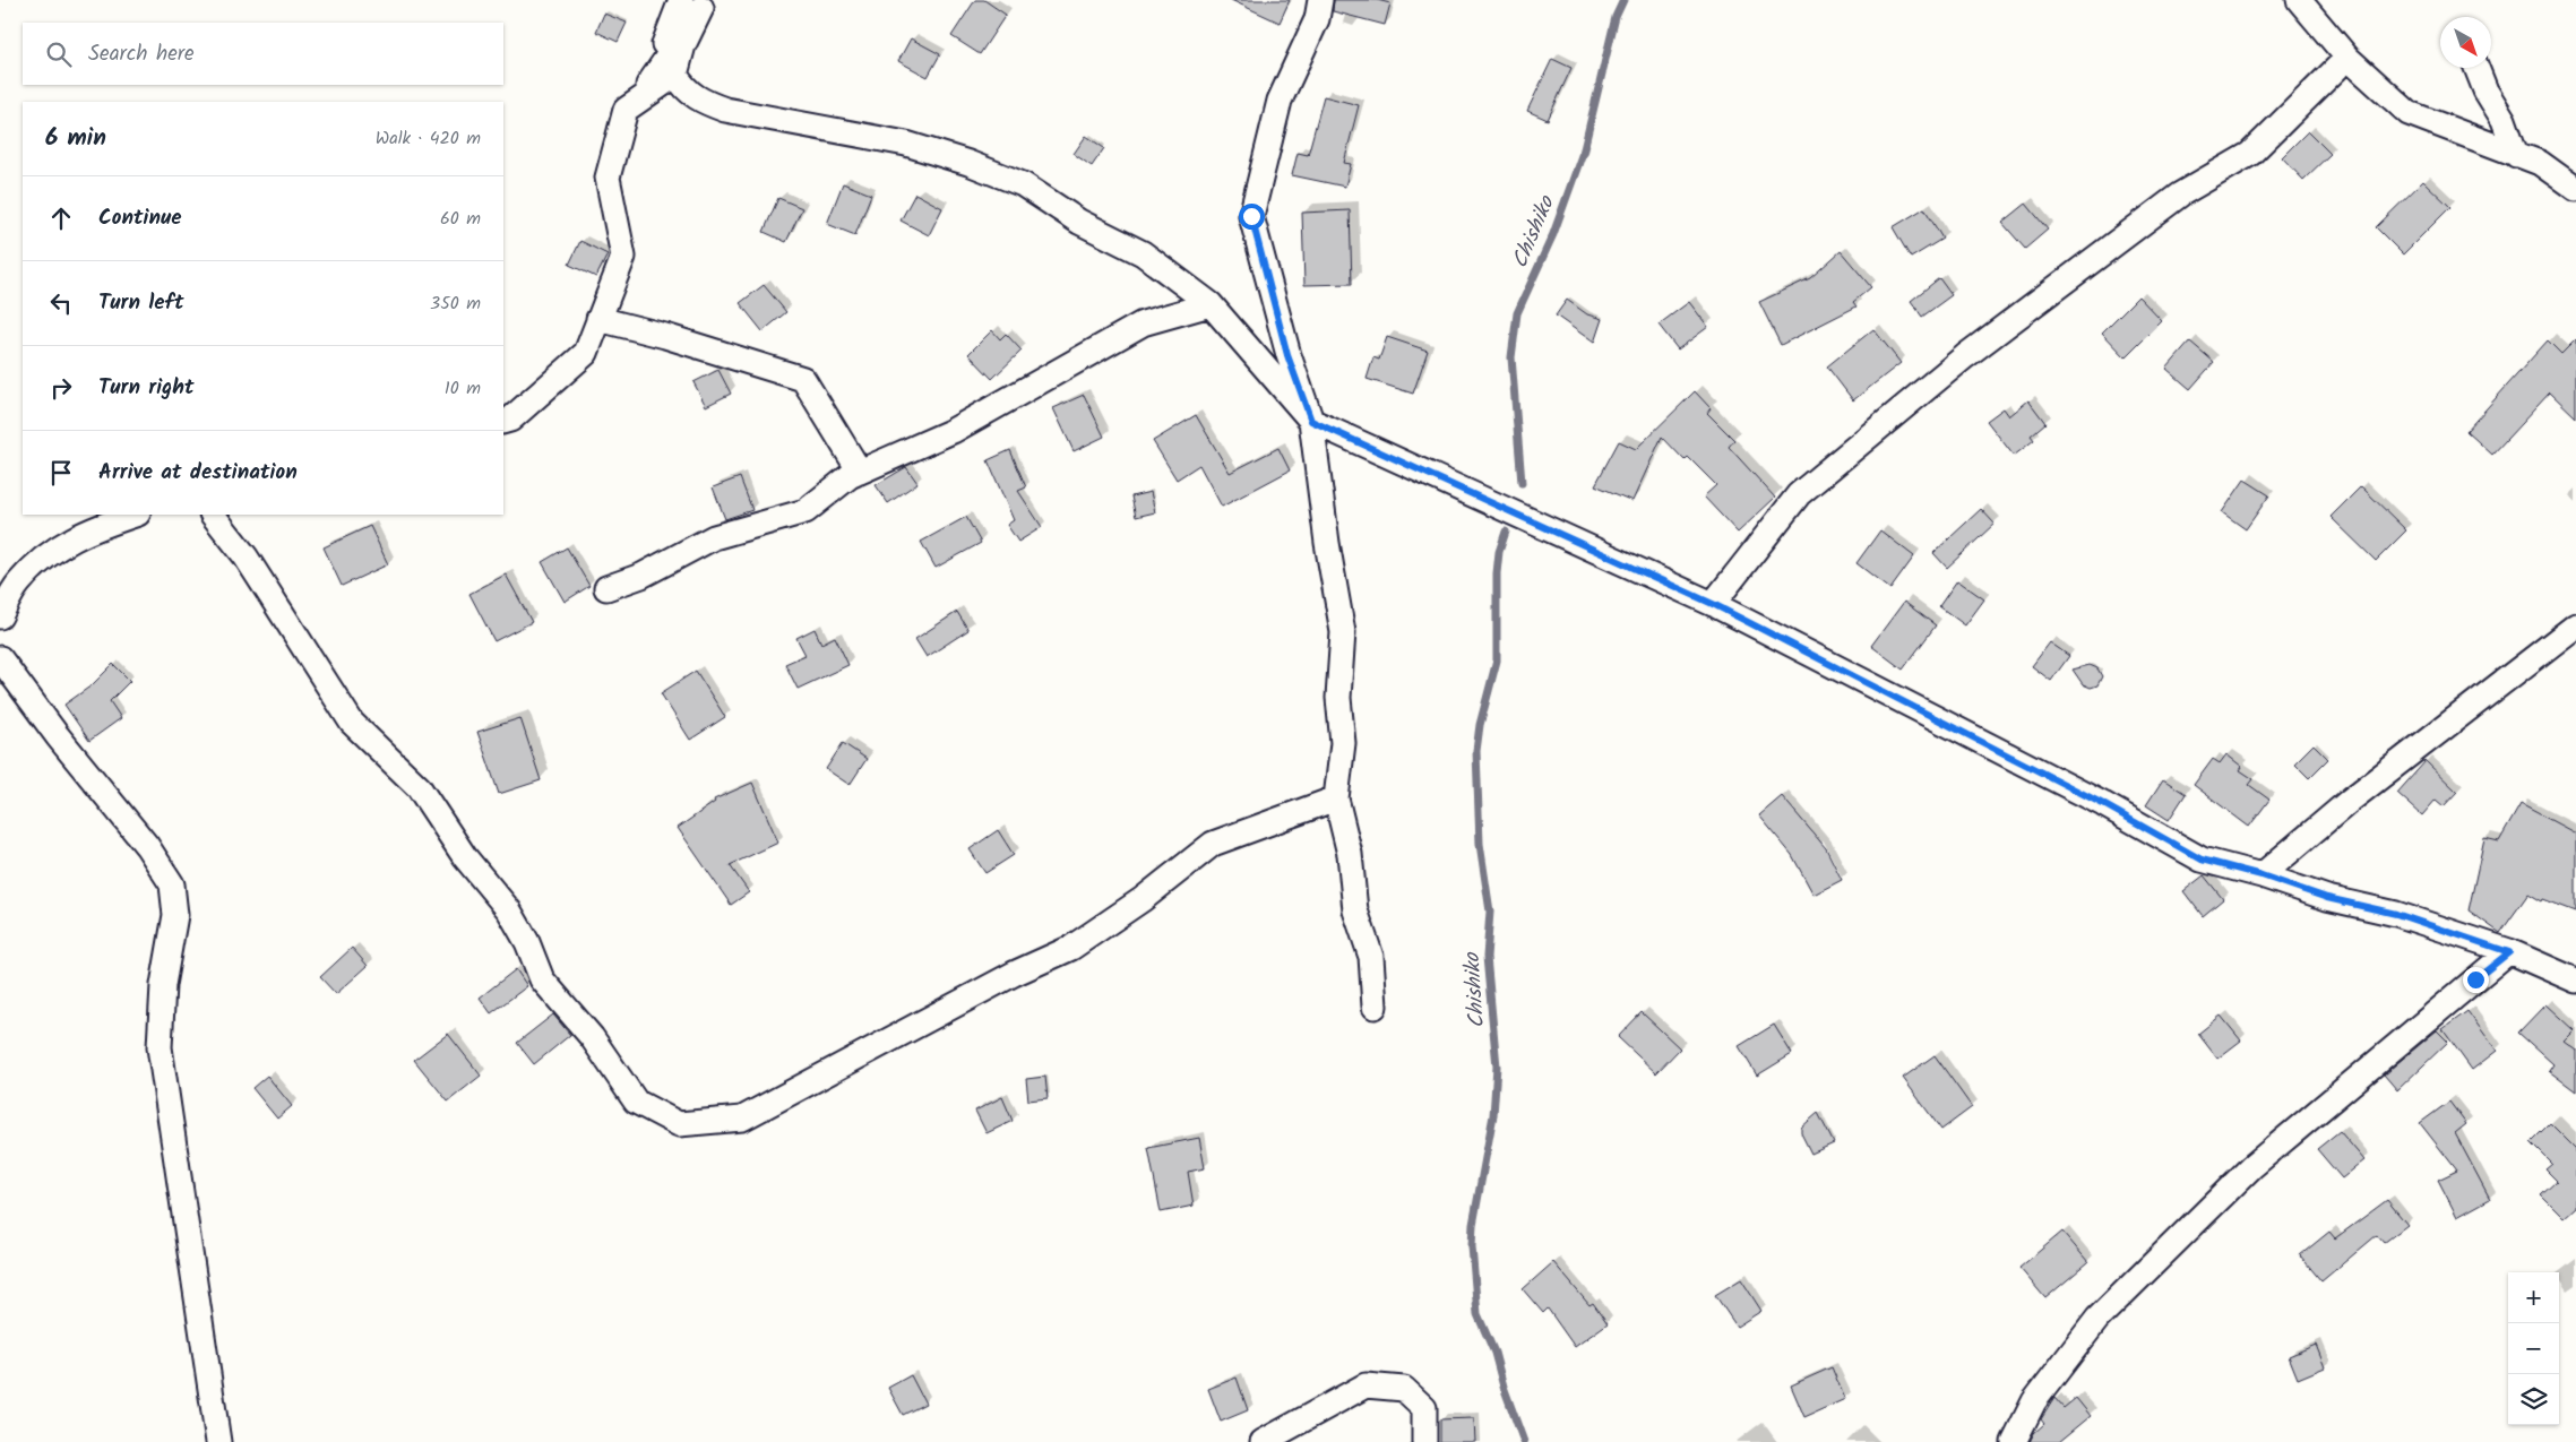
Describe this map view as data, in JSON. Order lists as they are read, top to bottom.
{
  "water": ["Chishiko"],
  "north": "bottom right",
  "page": {
    "search": "Search here",
    "heading": ["6 min", "Walk · 420 m"],
    "list": [
      ["Continue", "60 m"],
      ["Turn left", "350 m"],
      ["Turn right", "10 m"],
      "Arrive at destination"
    ],
    "map_buttons": ["+", "−"]
  }
}
